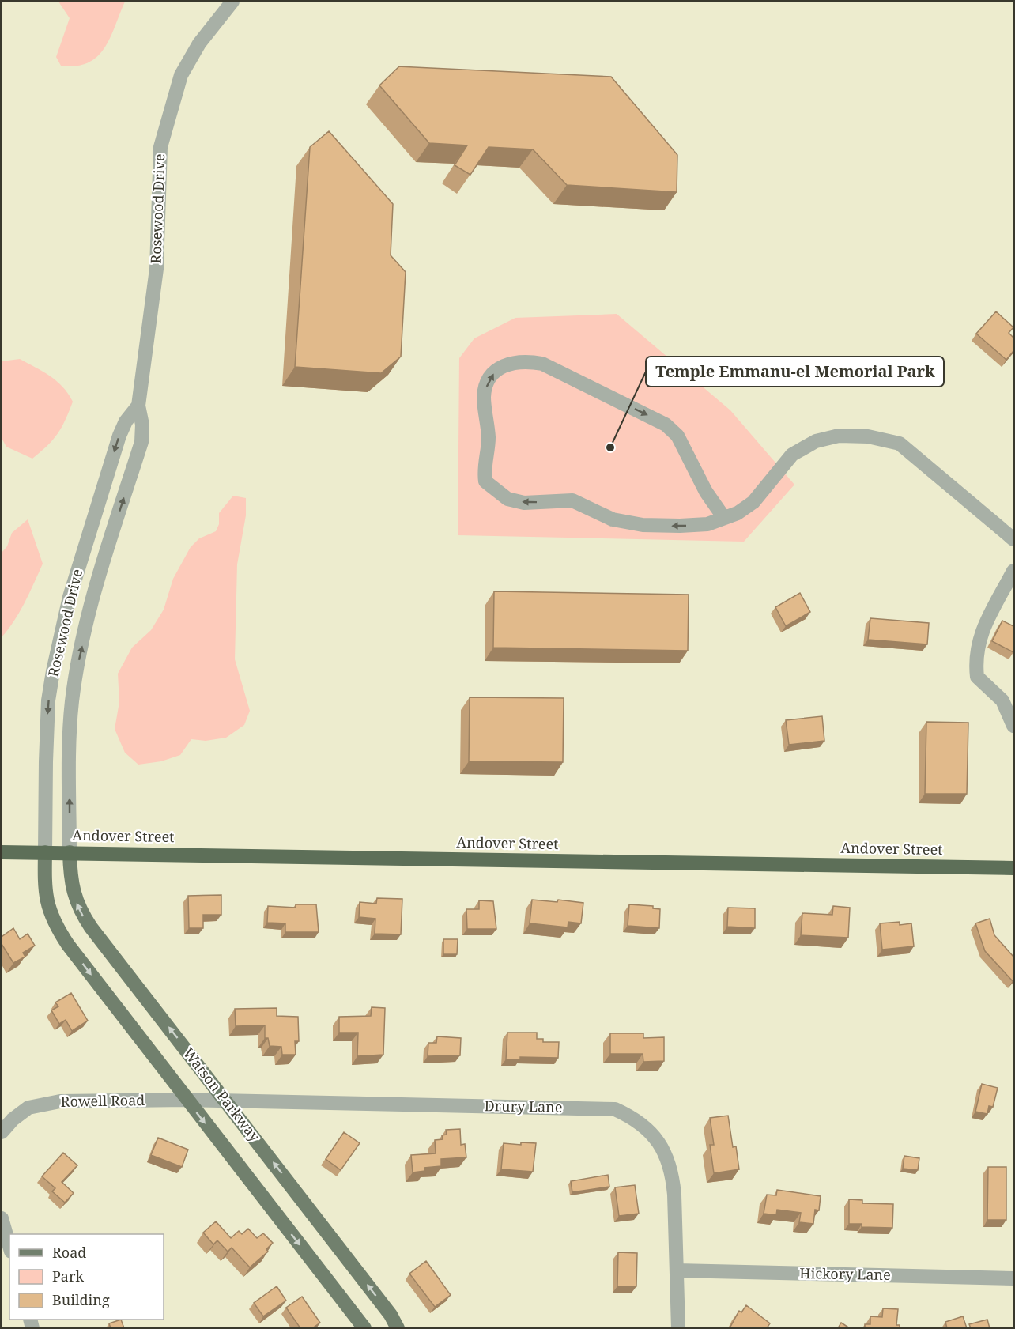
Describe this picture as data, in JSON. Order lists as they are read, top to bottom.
{
  "streets": {
    "highway": ["Andover Street"],
    "main road": ["Watson Parkway"],
    "street": [
      "Rosewood Drive",
      "Rowell Road",
      "Drury Lane",
      "Hickory Lane"
    ]
  },
  "crossings": [
    ["Rosewood Drive", "Andover Street"],
    ["Rosewood Drive", "Watson Parkway"],
    ["Andover Street", "Watson Parkway"],
    ["Watson Parkway", "Rowell Road"],
    ["Watson Parkway", "Drury Lane"],
    ["Rowell Road", "Drury Lane"],
    ["Drury Lane", "Hickory Lane"]
  ],
  "places": ["Temple Emmanu-el Memorial Park"],
  "legend": ["Road", "Park", "Building"]
}
